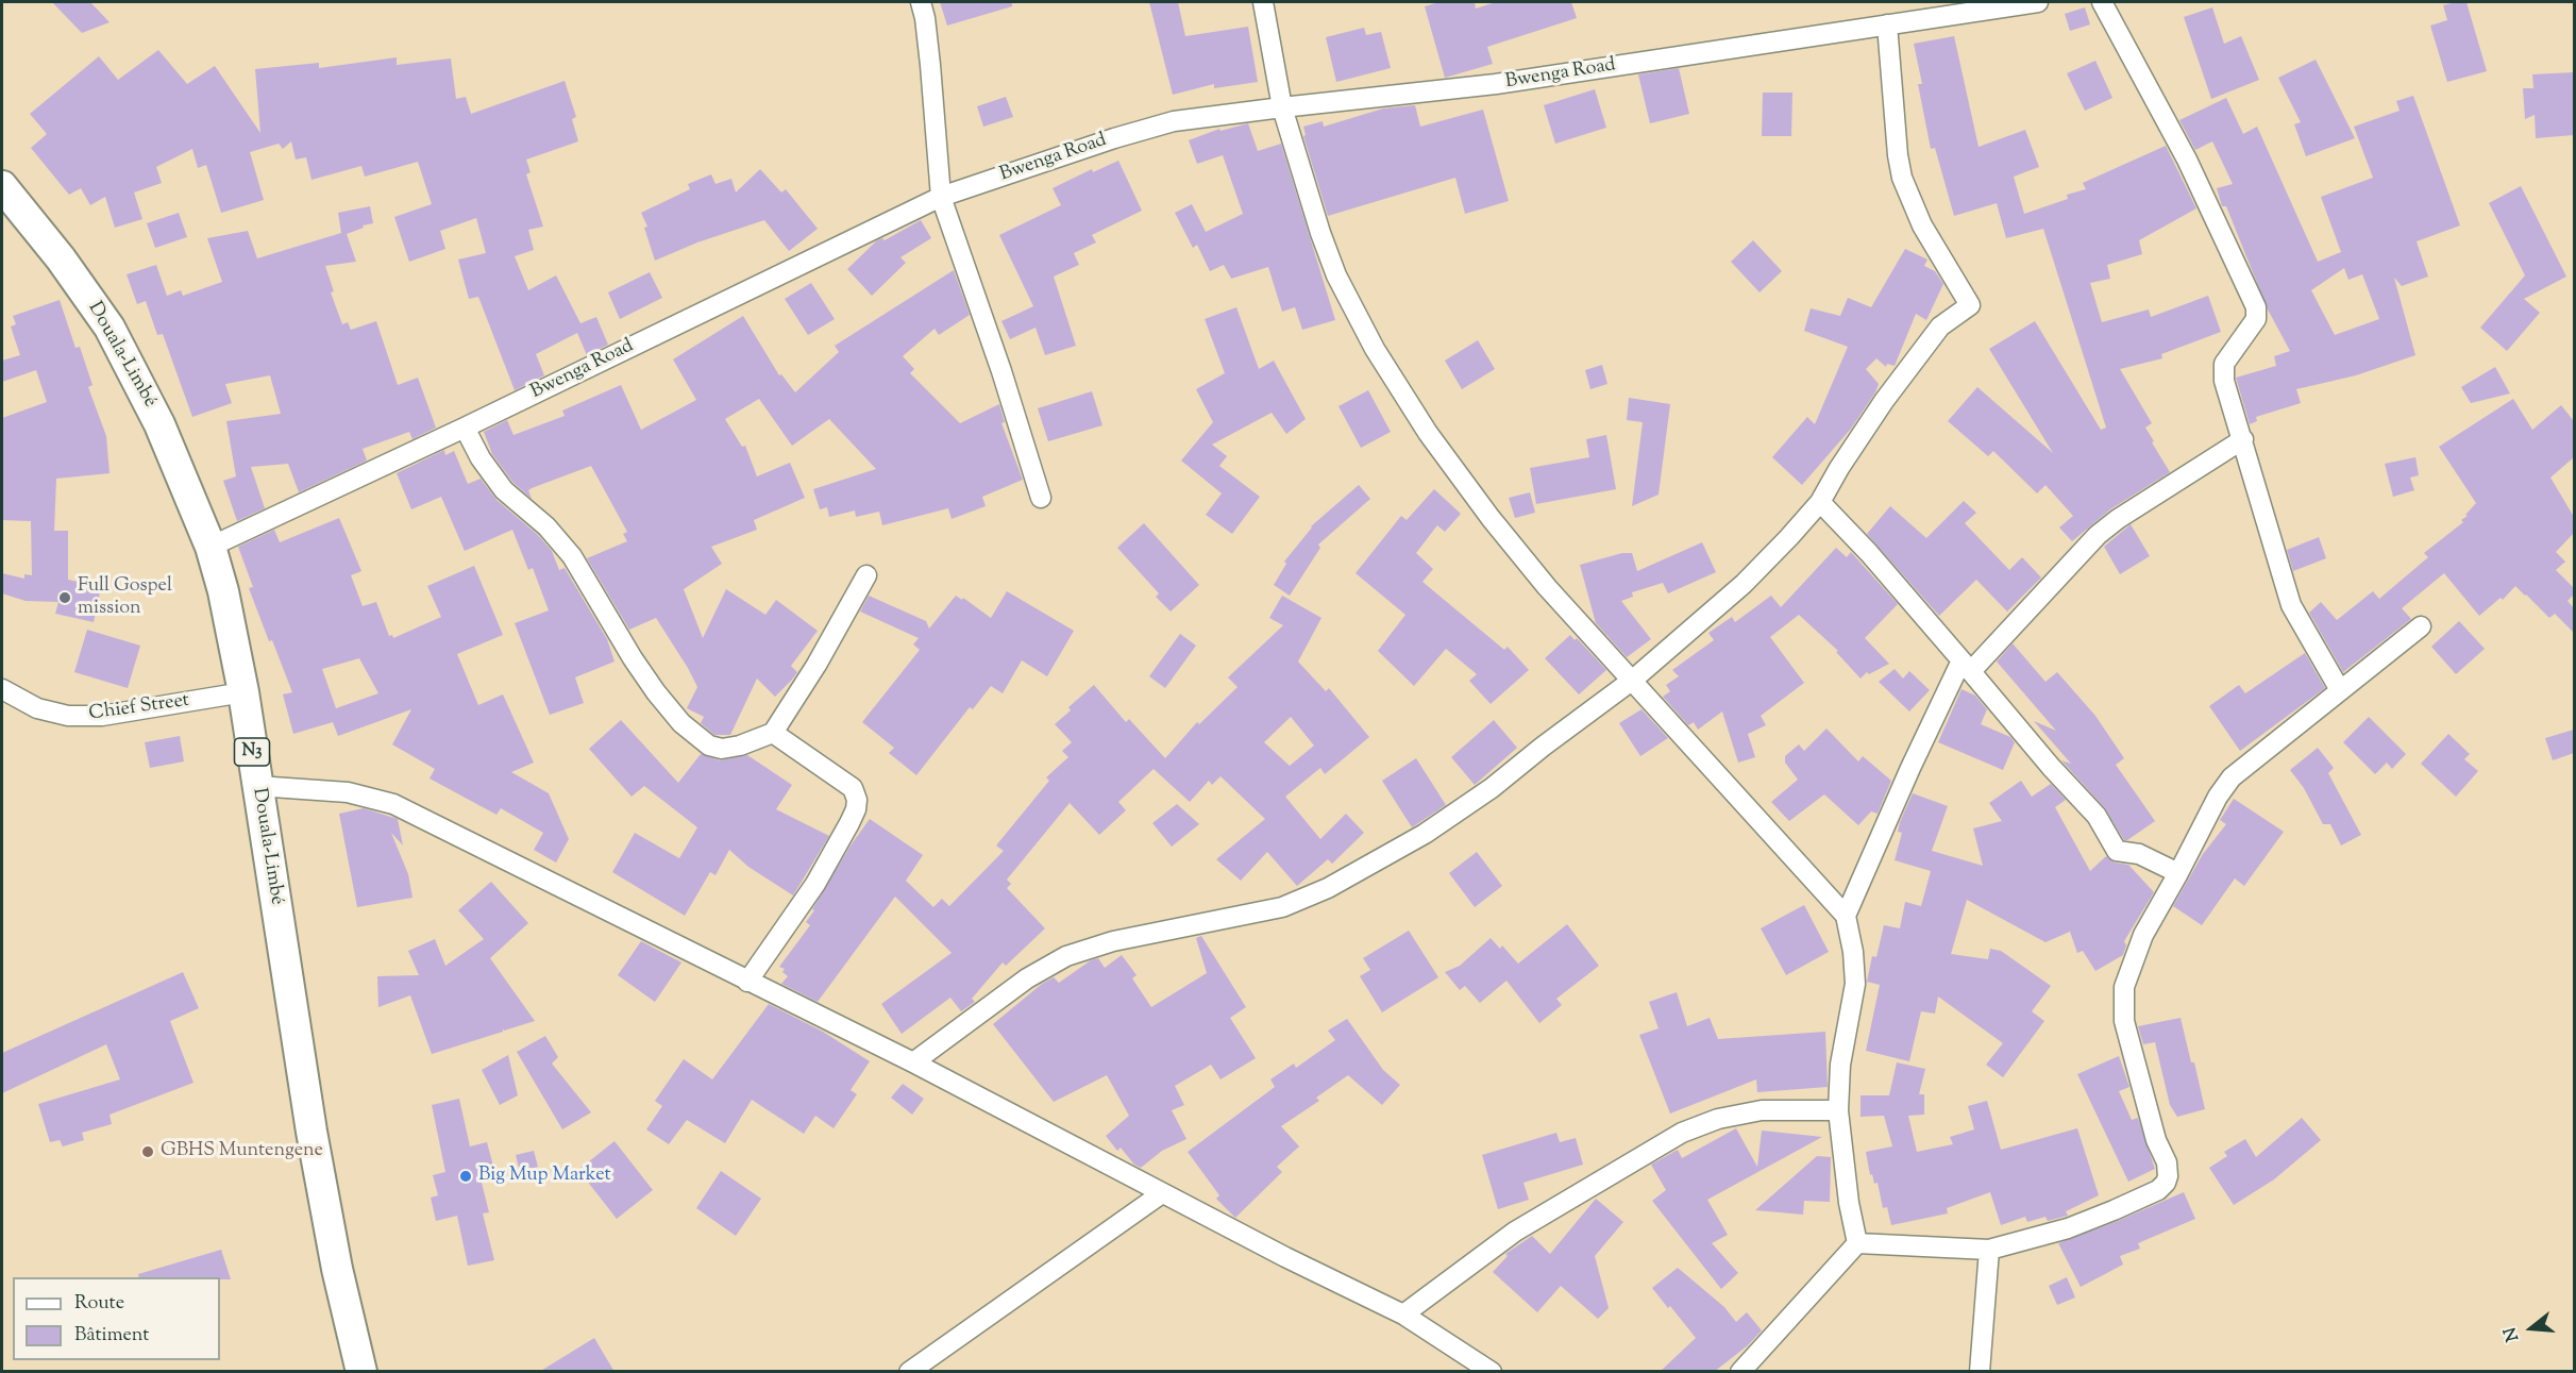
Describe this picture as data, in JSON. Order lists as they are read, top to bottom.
{
  "streets": {
    "highway": ["Douala-Limbé", "N3"],
    "street": ["Bwenga Road", "Chief Street"]
  },
  "crossings": [
    ["Bwenga Road", "Douala-Limbé"],
    ["Douala-Limbé", "Chief Street"]
  ],
  "places": ["Full Gospel mission", "GBHS Muntengene", "Big Mup Market"],
  "legend": ["Route", "Bâtiment"],
  "north": "left"
}
